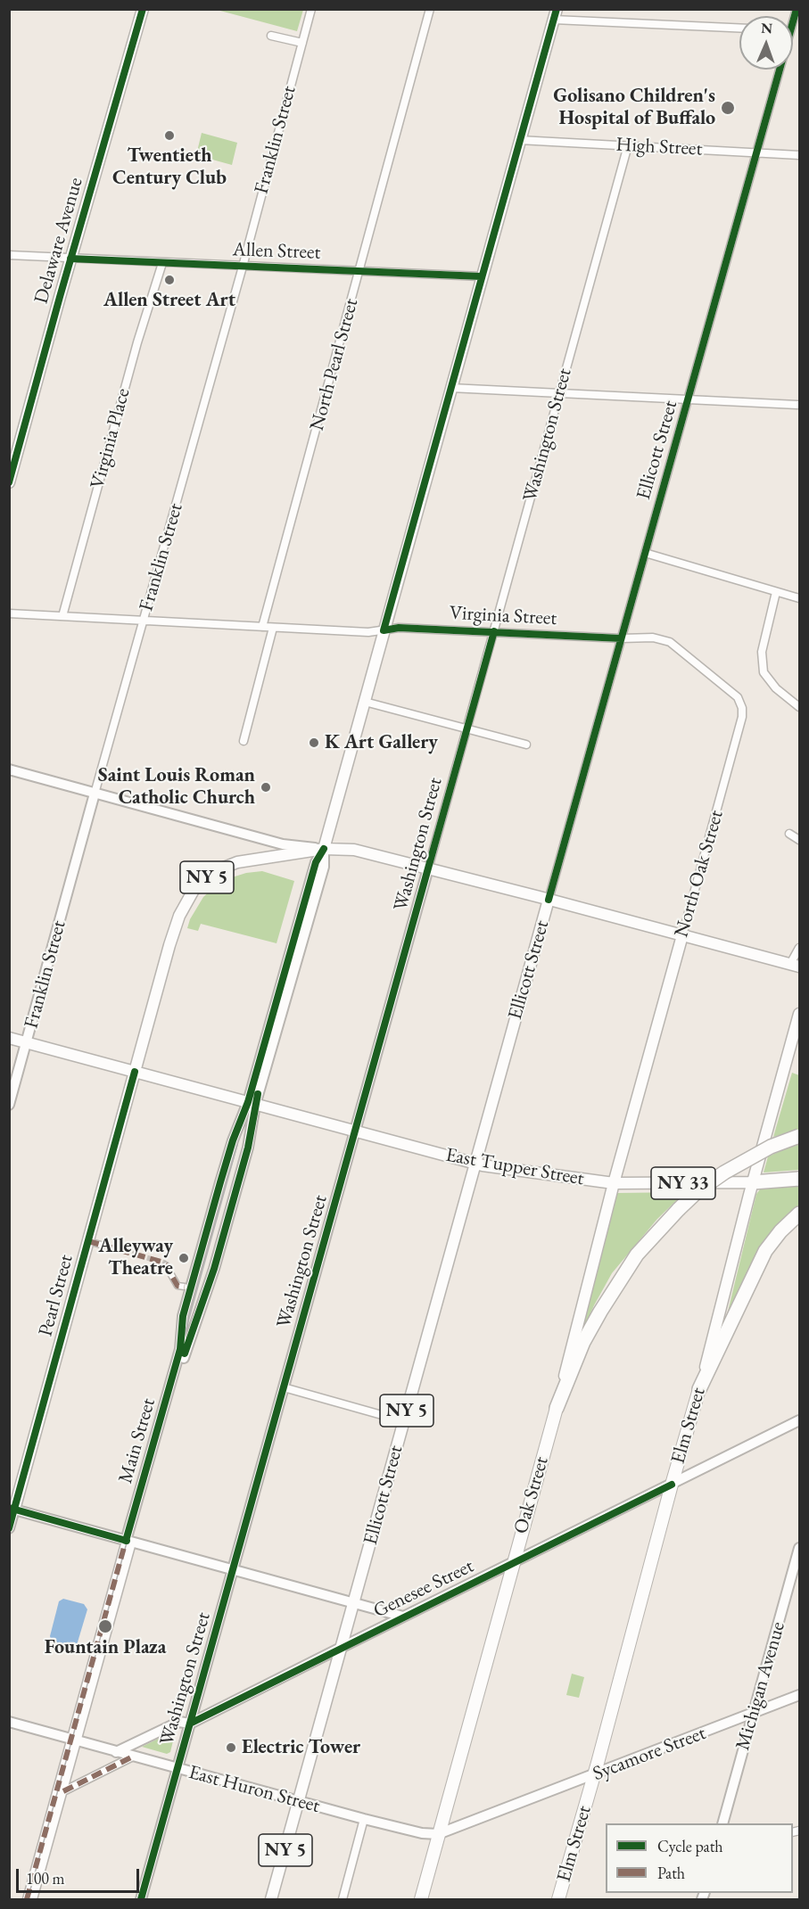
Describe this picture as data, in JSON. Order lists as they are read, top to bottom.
{
  "streets": {
    "highway": ["NY 33", "Elm Street", "Oak Street"],
    "main road": [
      "Delaware Avenue",
      "Ellicott Street",
      "North Oak Street",
      "NY 5",
      "East Tupper Street",
      "Pearl Street"
    ],
    "street": [
      "Franklin Street",
      "High Street",
      "Allen Street",
      "North Pearl Street",
      "Washington Street",
      "Virginia Place",
      "Virginia Street",
      "Main Street",
      "Genesee Street",
      "Michigan Avenue",
      "Sycamore Street",
      "East Huron Street"
    ]
  },
  "crossings": [
    ["Franklin Street", "Allen Street"],
    ["Franklin Street", "Virginia Street"],
    ["Franklin Street", "East Tupper Street"],
    ["High Street", "Washington Street"],
    ["High Street", "Ellicott Street"],
    ["Delaware Avenue", "Allen Street"],
    ["Allen Street", "North Pearl Street"],
    ["Allen Street", "Virginia Place"],
    ["North Pearl Street", "Virginia Street"],
    ["Washington Street", "Virginia Street"],
    ["Washington Street", "NY 5"],
    ["Washington Street", "East Tupper Street"],
    ["Washington Street", "Genesee Street"],
    ["Washington Street", "East Huron Street"],
    ["Virginia Place", "Virginia Street"],
    ["Ellicott Street", "Virginia Street"],
    ["Ellicott Street", "North Oak Street"],
    ["Ellicott Street", "NY 5"],
    ["Ellicott Street", "East Tupper Street"],
    ["Ellicott Street", "Genesee Street"],
    ["Ellicott Street", "East Huron Street"],
    ["Virginia Street", "North Oak Street"],
    ["North Oak Street", "East Tupper Street"],
    ["North Oak Street", "Oak Street"],
    ["NY 5", "Pearl Street"],
    ["East Tupper Street", "NY 33"],
    ["East Tupper Street", "Pearl Street"],
    ["East Tupper Street", "Elm Street"],
    ["East Tupper Street", "Main Street"],
    ["East Tupper Street", "Oak Street"],
    ["NY 33", "Elm Street"],
    ["Elm Street", "Genesee Street"],
    ["Elm Street", "Sycamore Street"],
    ["Main Street", "East Huron Street"],
    ["Oak Street", "Genesee Street"],
    ["Oak Street", "Sycamore Street"],
    ["Oak Street", "East Huron Street"],
    ["Genesee Street", "East Huron Street"],
    ["Michigan Avenue", "Sycamore Street"],
    ["Sycamore Street", "East Huron Street"]
  ],
  "places": [
    "Golisano Children's Hospital of Buffalo",
    "Twentieth Century Club",
    "Allen Street Art",
    "K Art Gallery",
    "Saint Louis Roman Catholic Church",
    "Alleyway Theatre",
    "Fountain Plaza",
    "Electric Tower"
  ],
  "legend": ["Cycle path", "Path"],
  "scale_bar": "100 m",
  "north": "top"
}
